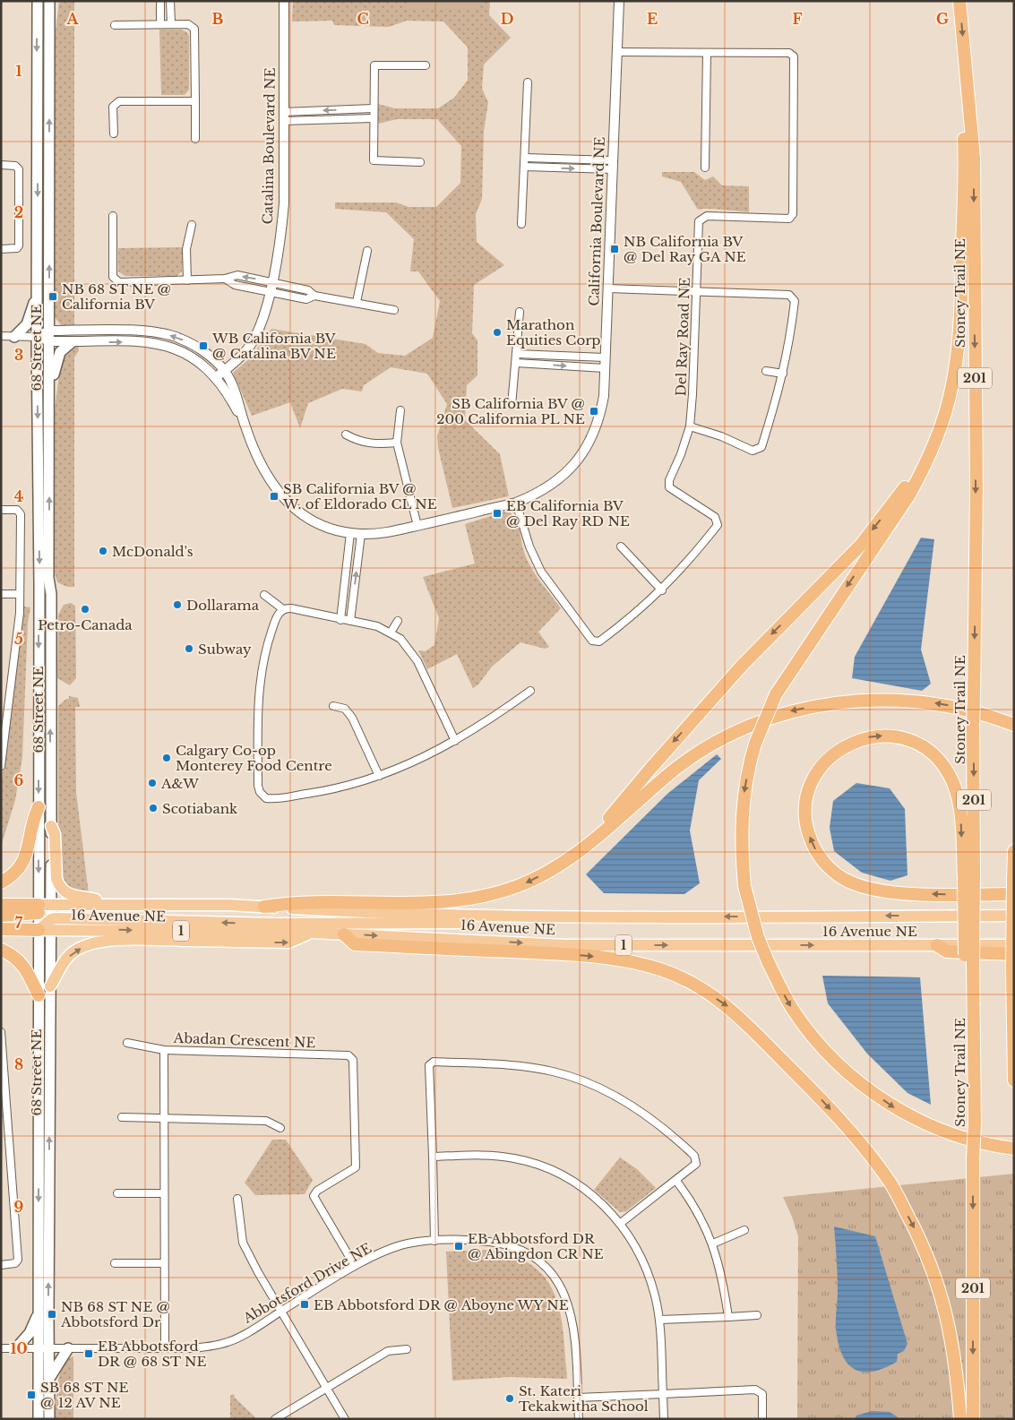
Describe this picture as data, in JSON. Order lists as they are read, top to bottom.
{
  "streets": {
    "highway": [
      "Stoney Trail NE",
      "201",
      "16 Avenue NE",
      "1"
    ],
    "main road": ["68 Street NE"],
    "street": [
      "Catalina Boulevard NE",
      "California Boulevard NE",
      "Del Ray Road NE",
      "Abadan Crescent NE",
      "Abbotsford Drive NE"
    ]
  },
  "crossings": [
    ["Catalina Boulevard NE", "California Boulevard NE"],
    ["California Boulevard NE", "Del Ray Road NE"],
    ["California Boulevard NE", "68 Street NE"],
    ["68 Street NE", "16 Avenue NE"],
    ["68 Street NE", "Abbotsford Drive NE"],
    ["Abadan Crescent NE", "Abbotsford Drive NE"]
  ],
  "places": {
    "transit": [
      "NB California BV @ Del Ray GA NE",
      "NB 68 ST NE @ California BV",
      "WB California BV @ Catalina BV NE",
      "SB California BV @ 200 California PL NE",
      "SB California BV @ W. of Eldorado CL NE",
      "EB California BV @ Del Ray RD NE",
      "EB Abbotsford DR @ Abingdon CR NE",
      "EB Abbotsford DR @ Aboyne WY NE",
      "NB 68 ST NE @ Abbotsford Dr",
      "EB Abbotsford DR @ 68 ST NE",
      "SB 68 ST NE @ 12 AV NE"
    ],
    "other": [
      "Marathon Equities Corp",
      "McDonald's",
      "Dollarama",
      "Petro-Canada",
      "Subway",
      "Calgary Co-op Monterey Food Centre",
      "A&W",
      "Scotiabank",
      "St. Kateri Tekakwitha School"
    ]
  },
  "grid": {
    "columns": [
      "A",
      "B",
      "C",
      "D",
      "E",
      "F",
      "G"
    ],
    "rows": [
      "1",
      "2",
      "3",
      "4",
      "5",
      "6",
      "7",
      "8",
      "9",
      "10"
    ]
  }
}
